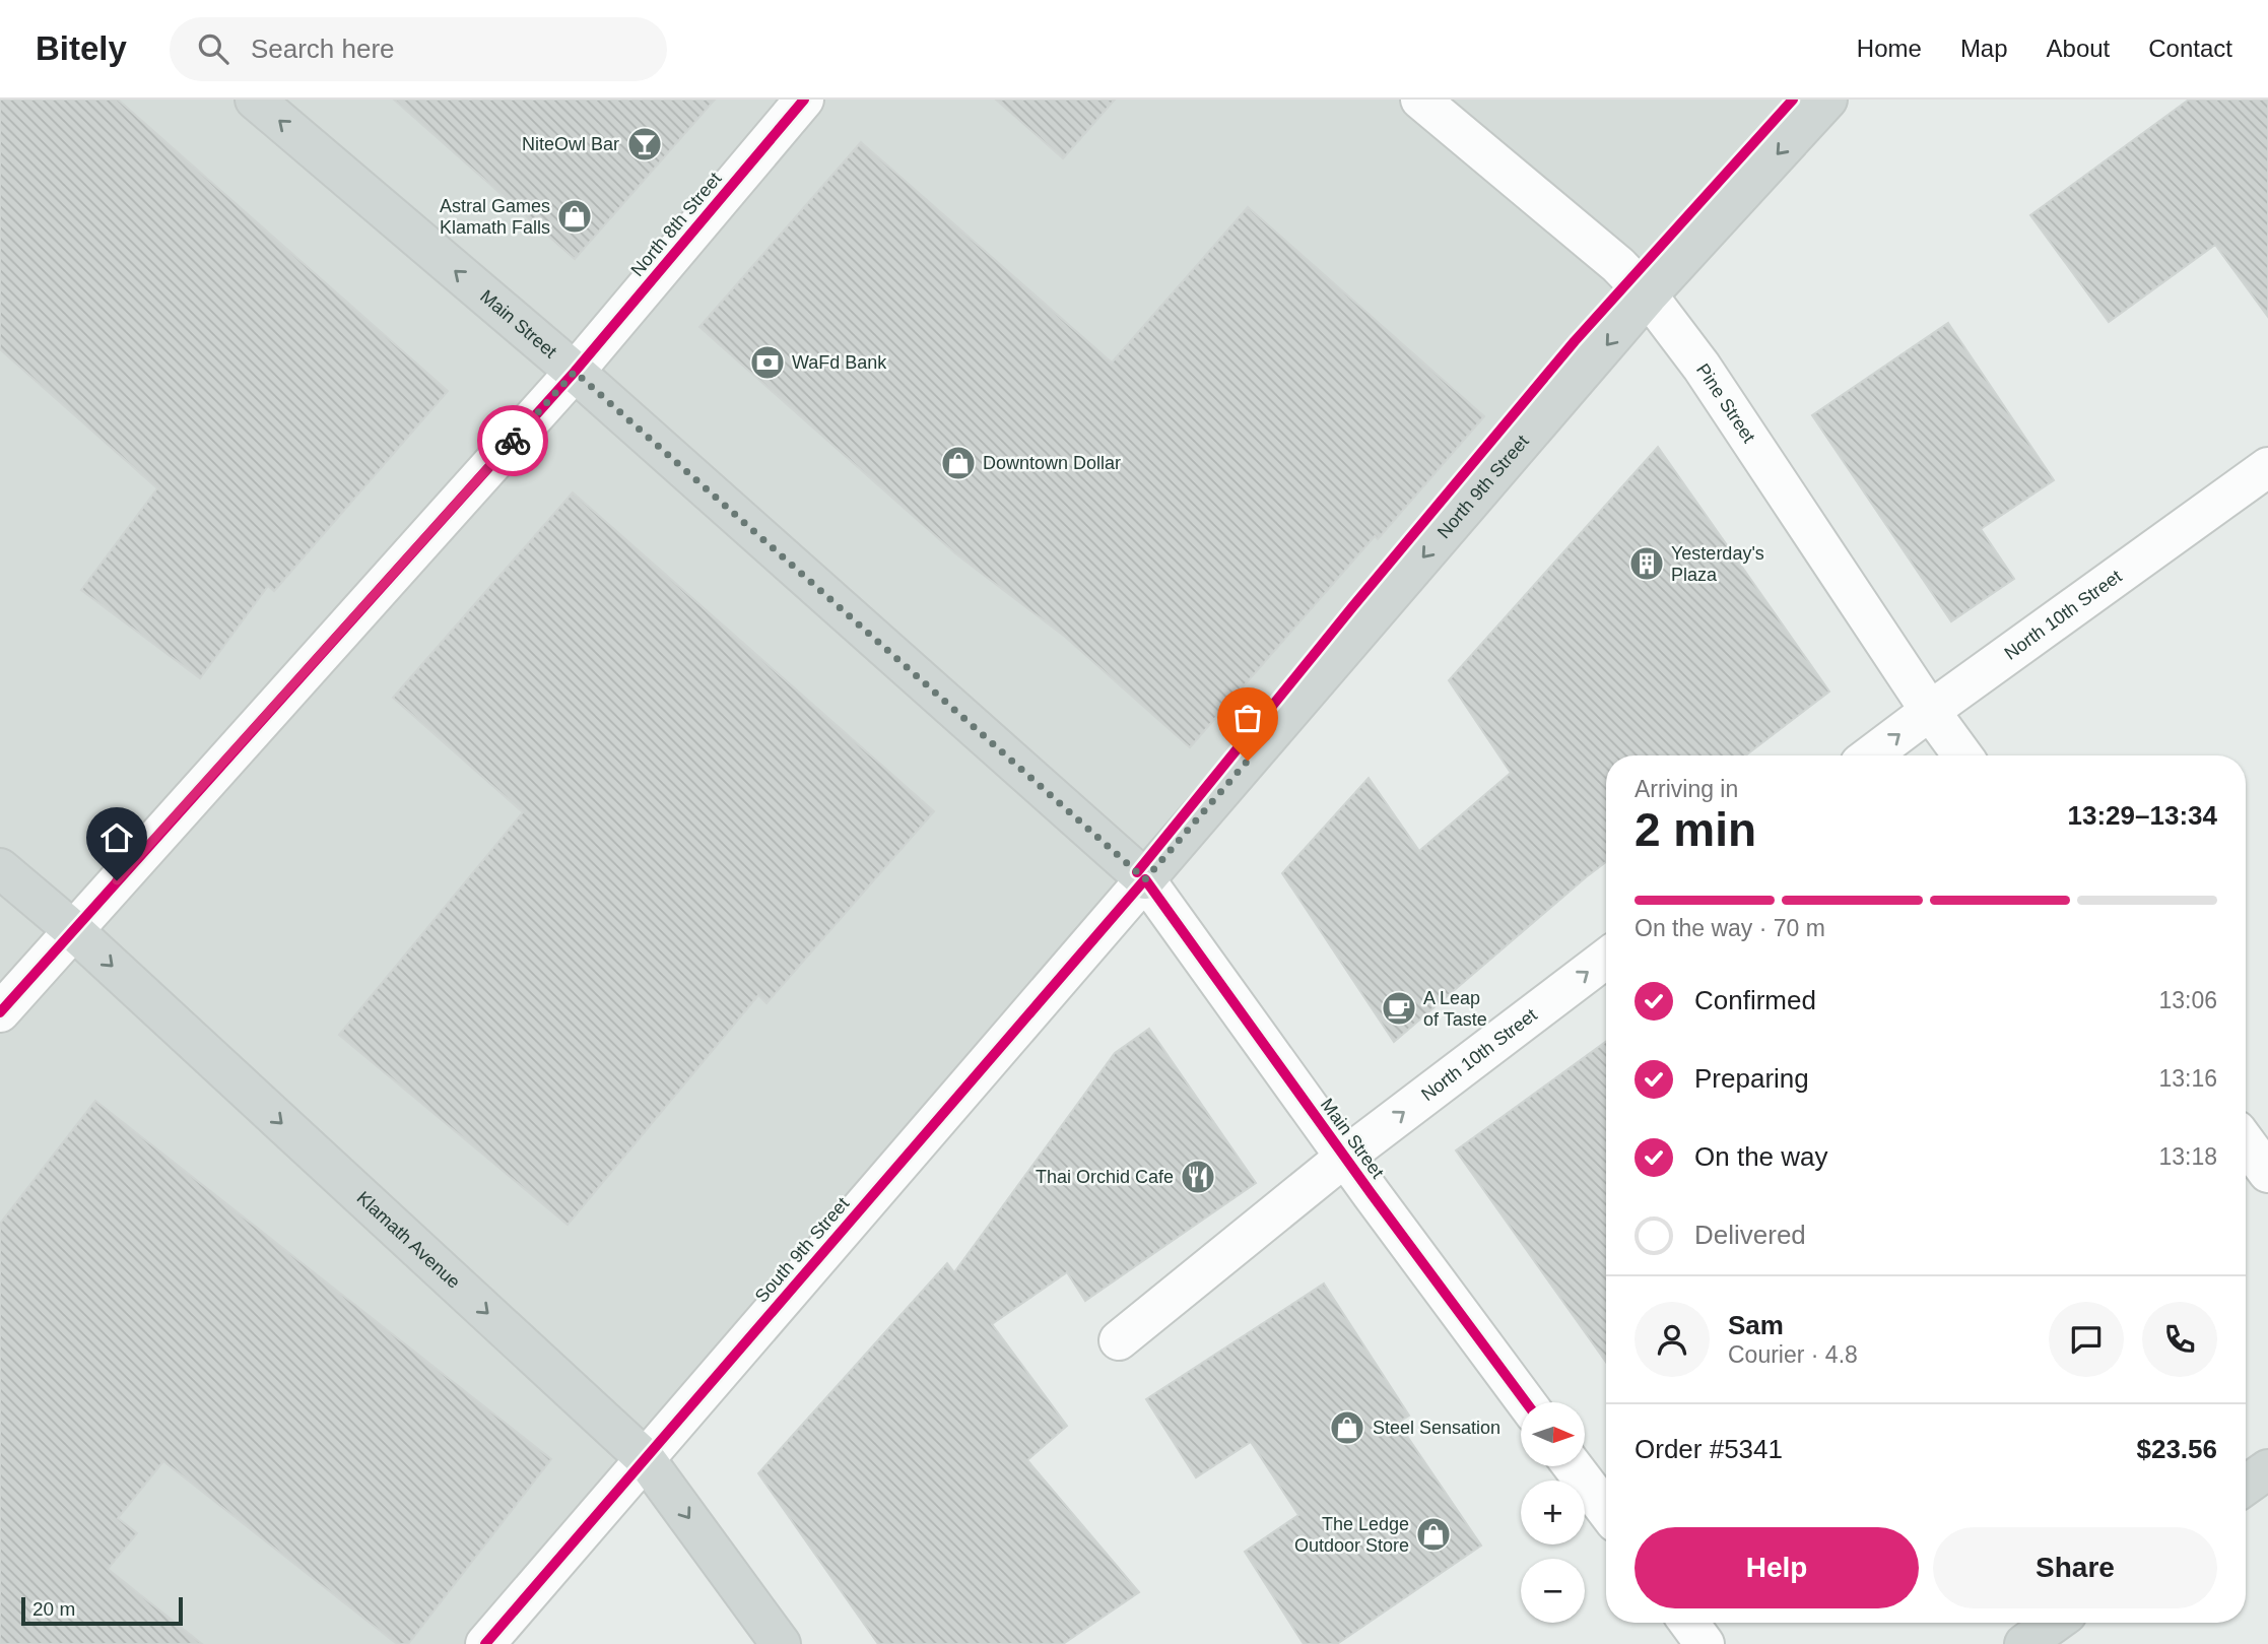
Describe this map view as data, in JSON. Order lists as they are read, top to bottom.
{
  "streets": {
    "main road": ["Main Street", "North 9th Street", "Klamath Avenue"],
    "street": [
      "North 8th Street",
      "Pine Street",
      "North 10th Street",
      "South 9th Street"
    ]
  },
  "crossings": [
    ["North 8th Street", "Main Street"],
    ["North 8th Street", "Klamath Avenue"],
    ["Main Street", "North 9th Street"],
    ["Main Street", "North 10th Street"],
    ["Main Street", "South 9th Street"],
    ["Pine Street", "North 9th Street"],
    ["Pine Street", "North 10th Street"],
    ["North 9th Street", "South 9th Street"],
    ["Klamath Avenue", "South 9th Street"]
  ],
  "one_way": ["North 9th Street", "North 10th Street", "Klamath Avenue"],
  "places": {
    "bar": ["NiteOwl Bar"],
    "shop": [
      "Astral Games Klamath Falls",
      "Downtown Dollar",
      "Steel Sensation",
      "The Ledge Outdoor Store"
    ],
    "bank": ["WaFd Bank"],
    "building": ["Yesterday's Plaza"],
    "cafe": ["A Leap of Taste"],
    "restaurant": ["Thai Orchid Cafe"]
  },
  "scale_bar": "20 m",
  "north": "right",
  "page": {
    "header": "Bitely",
    "search": "Search here",
    "nav": [
      "Home",
      "Map",
      "About",
      "Contact"
    ],
    "heading": ["2 min", "Arriving in", "13:29–13:34"],
    "panel": [
      "Sam",
      "Courier · 4.8",
      "Order #5341",
      "$23.56"
    ],
    "bar": "On the way · 70 m",
    "list": [
      ["Confirmed", "13:06"],
      ["Preparing", "13:16"],
      ["On the way", "13:18"],
      "Delivered"
    ],
    "map_buttons": ["+", "−"],
    "buttons": ["Help", "Share"],
    "scale": "20 m"
  }
}
